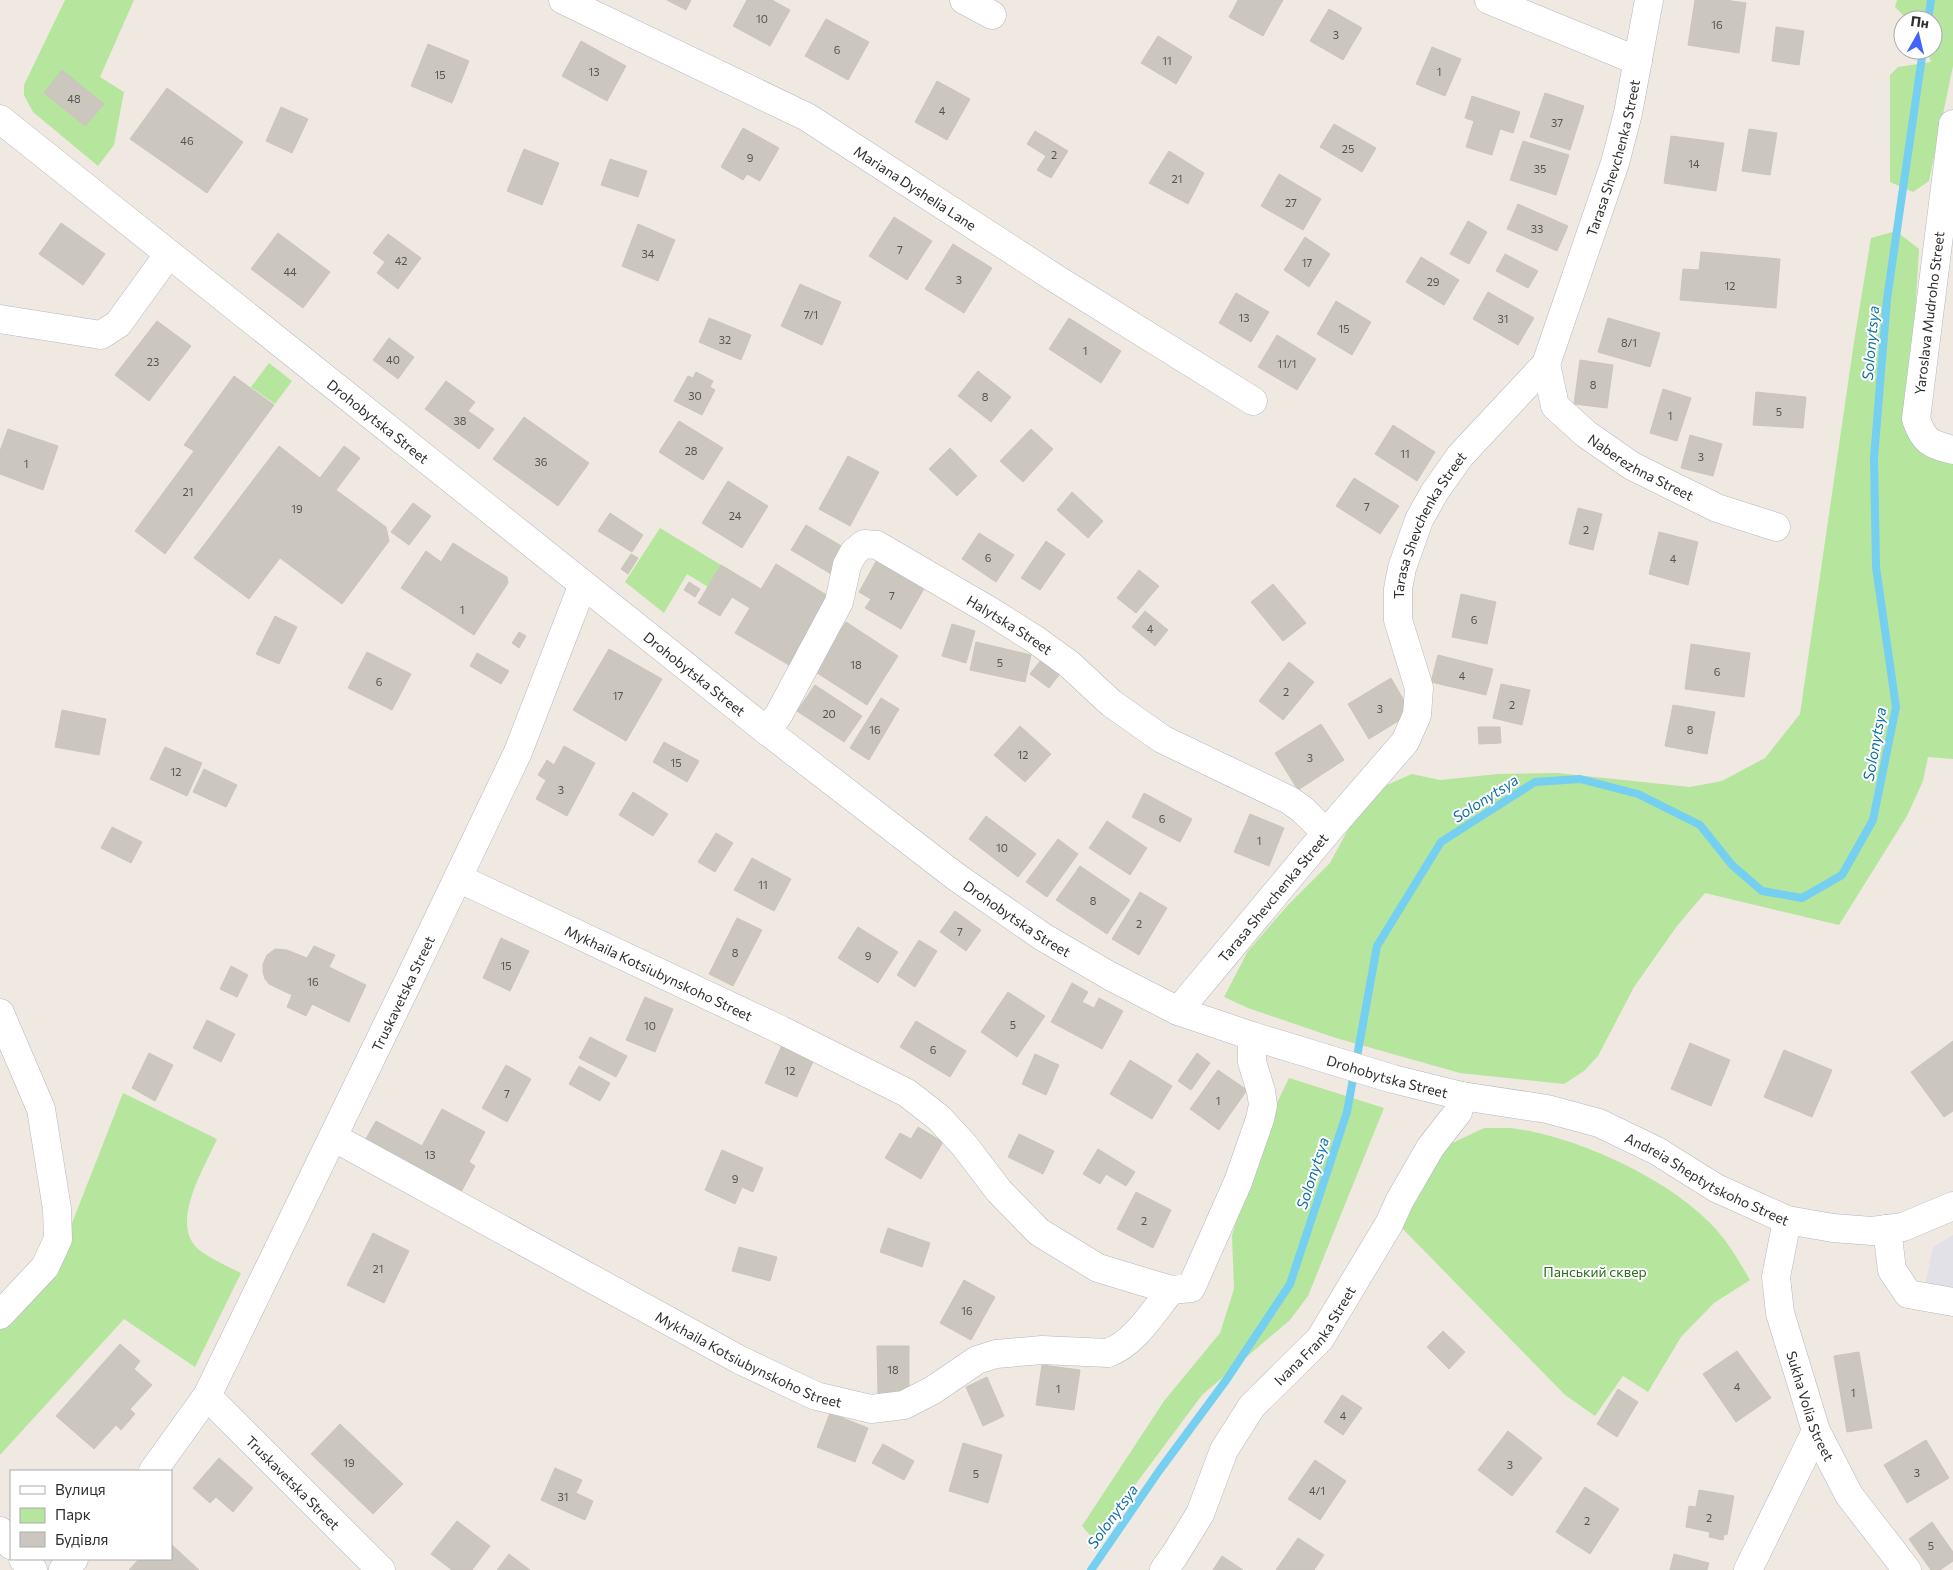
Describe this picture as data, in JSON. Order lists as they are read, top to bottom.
{
  "streets": {
    "street": [
      "Tarasa Shevchenka Street",
      "Mariana Dyshelia Lane",
      "Yaroslava Mudroho Street",
      "Drohobytska Street",
      "Naberezhna Street",
      "Halytska Street",
      "Mykhaila Kotsiubynskoho Street",
      "Truskavetska Street",
      "Andreia Sheptytskoho Street",
      "Ivana Franka Street",
      "Sukha Volia Street"
    ]
  },
  "crossings": [
    ["Tarasa Shevchenka Street", "Drohobytska Street"],
    ["Tarasa Shevchenka Street", "Naberezhna Street"],
    ["Tarasa Shevchenka Street", "Halytska Street"],
    ["Drohobytska Street", "Halytska Street"],
    ["Drohobytska Street", "Truskavetska Street"],
    ["Drohobytska Street", "Andreia Sheptytskoho Street"],
    ["Drohobytska Street", "Ivana Franka Street"],
    ["Mykhaila Kotsiubynskoho Street", "Truskavetska Street"],
    ["Andreia Sheptytskoho Street", "Ivana Franka Street"],
    ["Andreia Sheptytskoho Street", "Sukha Volia Street"]
  ],
  "water": ["Solonytsya"],
  "parks": ["Панський сквер"],
  "house_numbers": [
    "10",
    "16",
    "3",
    "6",
    "11",
    "13",
    "1",
    "15",
    "48",
    "4",
    "37",
    "46",
    "25",
    "2",
    "9",
    "14",
    "35",
    "21",
    "27",
    "33",
    "7",
    "34",
    "42",
    "17",
    "44",
    "3",
    "29",
    "12",
    "7/1",
    "13",
    "31",
    "15",
    "32",
    "8/1",
    "1",
    "40",
    "23",
    "11/1",
    "8",
    "30",
    "8",
    "5",
    "1",
    "38",
    "28",
    "11",
    "3",
    "36",
    "1",
    "21",
    "7",
    "19",
    "24",
    "2",
    "6",
    "4",
    "7",
    "1",
    "6",
    "4",
    "5",
    "18",
    "6",
    "4",
    "6",
    "2",
    "17",
    "2",
    "3",
    "20",
    "16",
    "8",
    "12",
    "3",
    "15",
    "12",
    "3",
    "6",
    "1",
    "10",
    "11",
    "8",
    "2",
    "7",
    "8",
    "9",
    "15",
    "16",
    "5",
    "10",
    "6",
    "12",
    "7",
    "1",
    "13",
    "9",
    "2",
    "21",
    "16",
    "18",
    "4",
    "1",
    "1",
    "4",
    "19",
    "3",
    "3",
    "5",
    "4/1",
    "31",
    "2",
    "2",
    "5"
  ],
  "legend": ["Вулиця", "Парк", "Будівля"],
  "north": "top"
}
